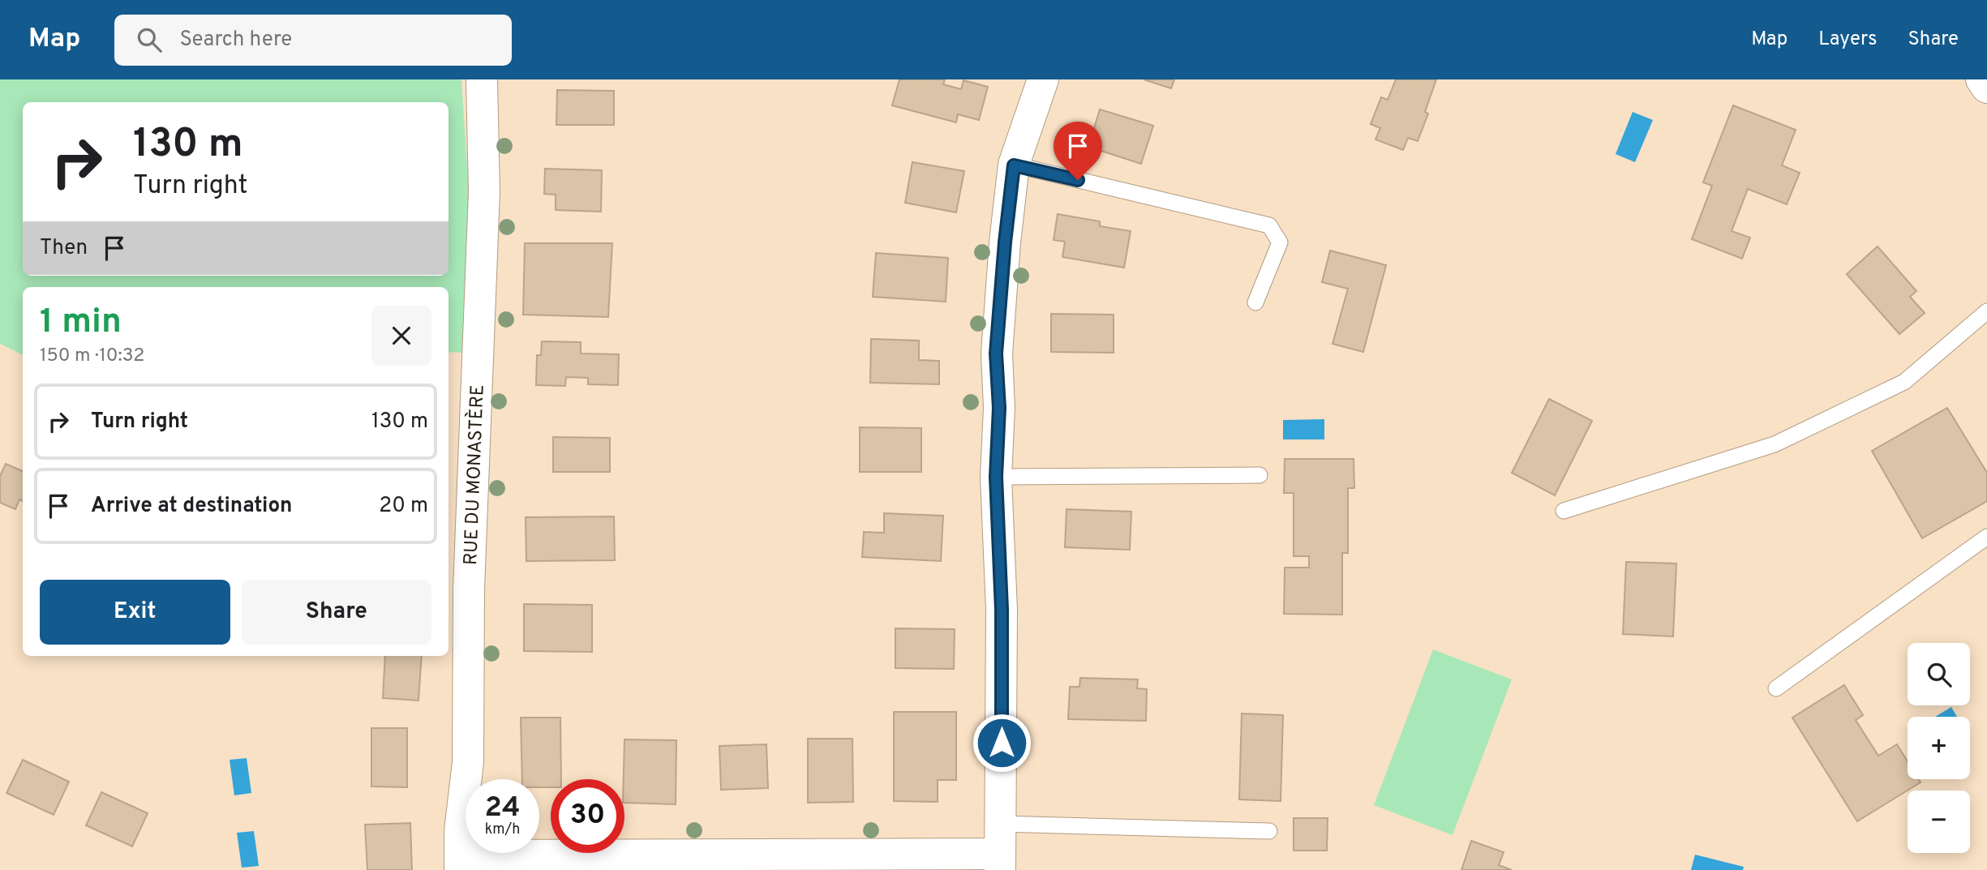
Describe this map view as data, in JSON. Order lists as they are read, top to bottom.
{
  "streets": {
    "street": ["RUE DU MONASTÈRE"]
  },
  "page": {
    "header": "Map",
    "search": "Search here",
    "nav": ["Map", "Layers", "Share"],
    "turn": ["130 m", "Turn right"],
    "then": "Then",
    "heading": ["1 min", "150 m · 10:32"],
    "list": [
      {
        "name": "Turn right",
        "value": "130 m"
      },
      {
        "name": "Arrive at destination",
        "value": "20 m"
      }
    ],
    "buttons": ["Exit", "Share"],
    "map_buttons": ["+", "−"],
    "speed": "24 km/h",
    "limit": "30"
  }
}
